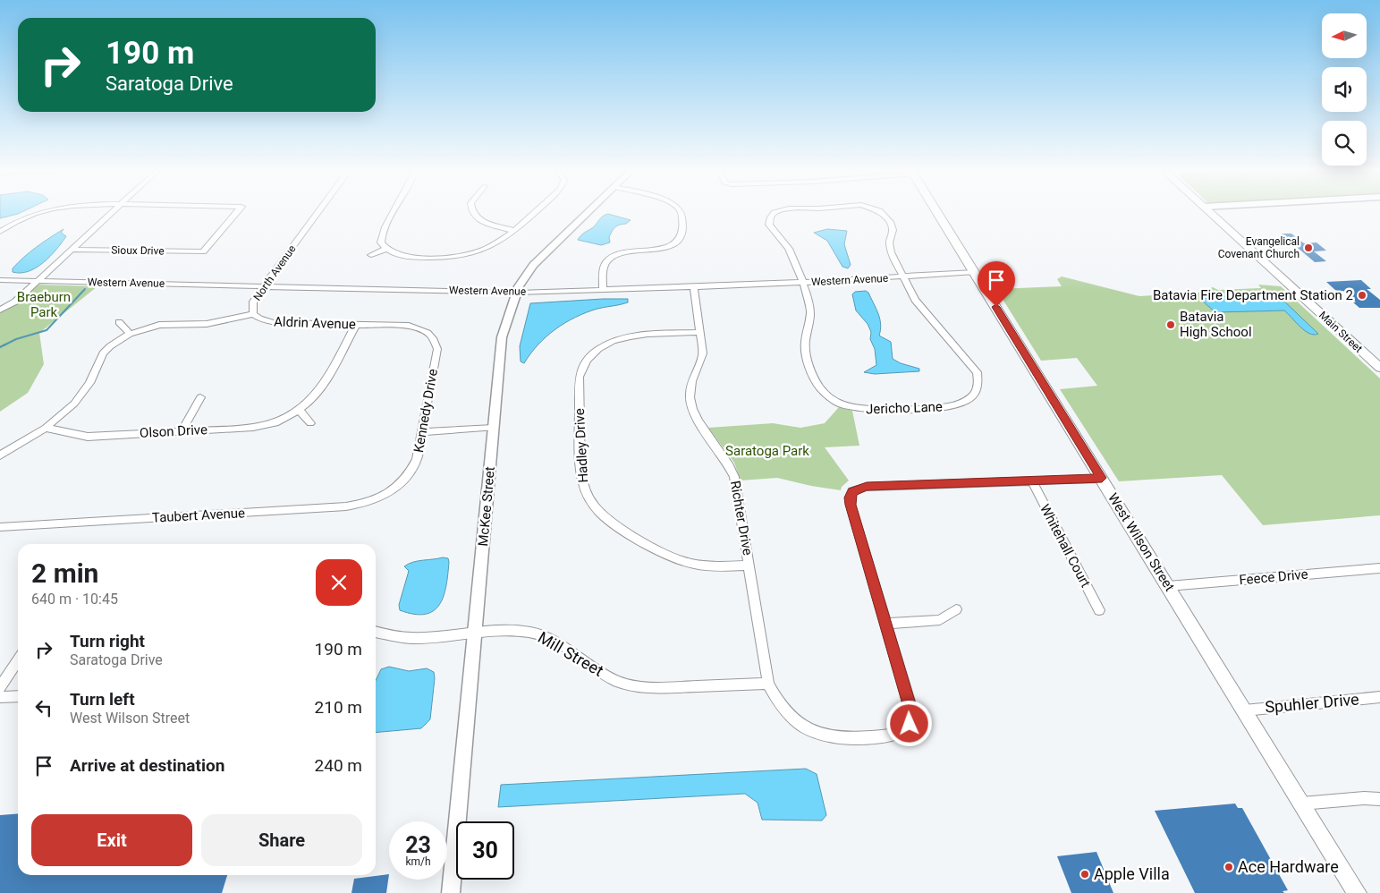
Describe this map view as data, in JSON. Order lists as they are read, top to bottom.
{
  "streets": {
    "main road": ["Main Street", "West Wilson Street"],
    "street": [
      "Sioux Drive",
      "North Avenue",
      "Western Avenue",
      "Aldrin Avenue",
      "Jericho Lane",
      "Kennedy Drive",
      "Olson Drive",
      "Hadley Drive",
      "McKee Street",
      "Taubert Avenue",
      "Richter Drive",
      "Whitehall Court",
      "Feece Drive",
      "Mill Street",
      "Spuhler Drive"
    ]
  },
  "crossings": [
    ["North Avenue", "Western Avenue"],
    ["North Avenue", "Aldrin Avenue"],
    ["Western Avenue", "Jericho Lane"],
    ["Western Avenue", "McKee Street"],
    ["Western Avenue", "Richter Drive"],
    ["Western Avenue", "West Wilson Street"],
    ["Aldrin Avenue", "Kennedy Drive"],
    ["Aldrin Avenue", "Olson Drive"],
    ["Kennedy Drive", "Taubert Avenue"],
    ["Hadley Drive", "Richter Drive"],
    ["McKee Street", "Mill Street"],
    ["Richter Drive", "Mill Street"],
    ["West Wilson Street", "Feece Drive"],
    ["West Wilson Street", "Spuhler Drive"]
  ],
  "parks": ["Braeburn Park", "Saratoga Park"],
  "places": [
    "Evangelical Covenant Church",
    "Batavia Fire Department Station 2",
    "Batavia High School",
    "Ace Hardware",
    "Apple Villa"
  ],
  "north": "left",
  "page": {
    "turn": ["190 m", "Saratoga Drive"],
    "heading": ["2 min", "640 m · 10:45"],
    "list": [
      {
        "name": "Turn right",
        "note": "Saratoga Drive",
        "value": "190 m"
      },
      {
        "name": "Turn left",
        "note": "West Wilson Street",
        "value": "210 m"
      },
      {
        "name": "Arrive at destination",
        "value": "240 m"
      }
    ],
    "buttons": ["Exit", "Share"],
    "speed": "23 km/h",
    "limit": "30"
  }
}
